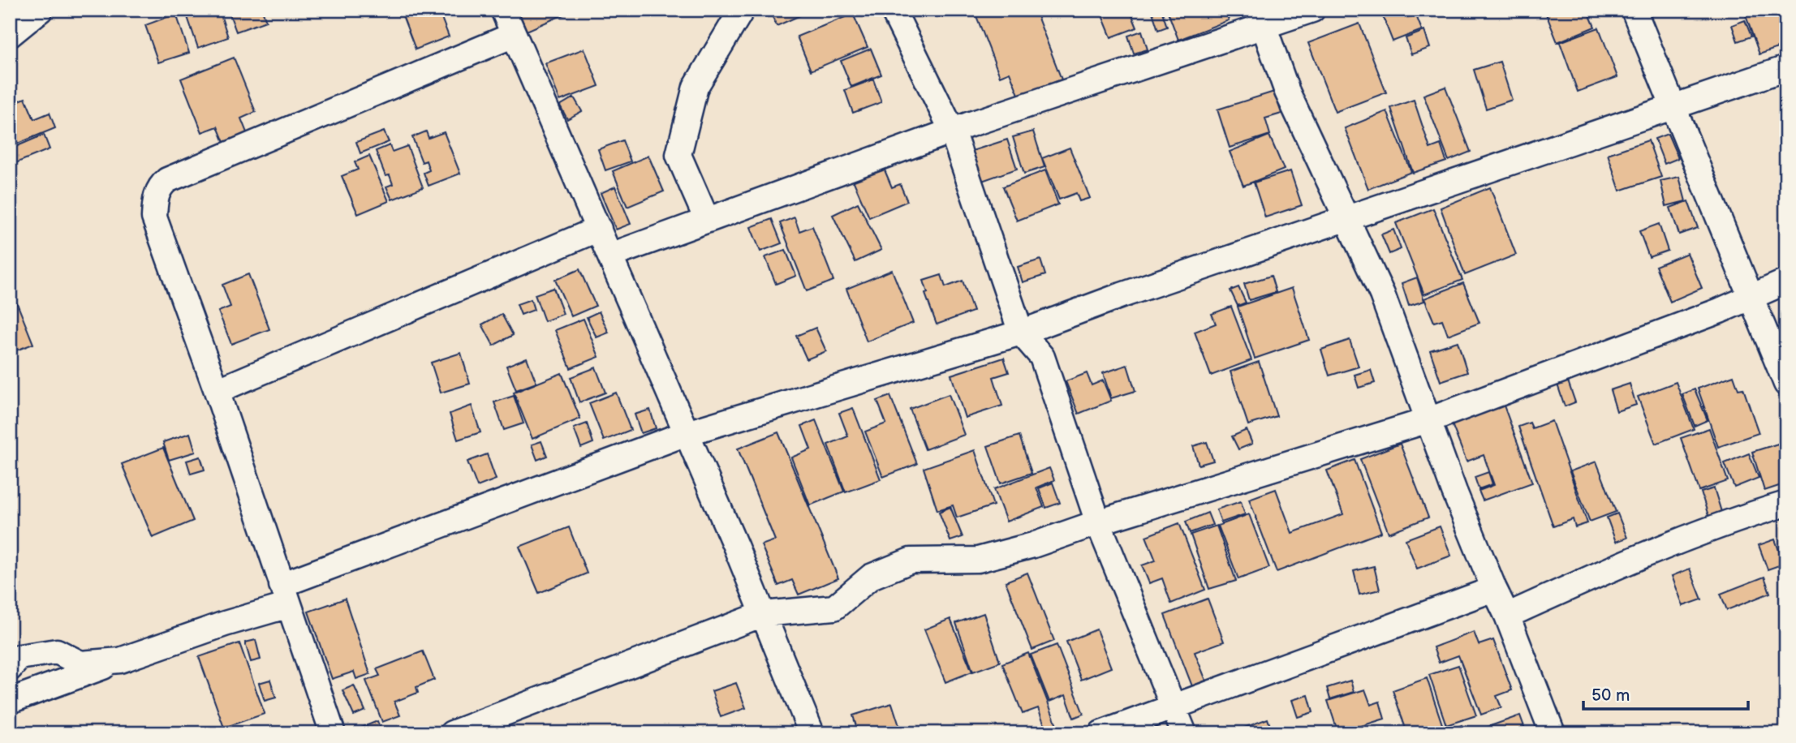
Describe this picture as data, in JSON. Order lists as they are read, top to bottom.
{
  "scale_bar": "50 m"
}
